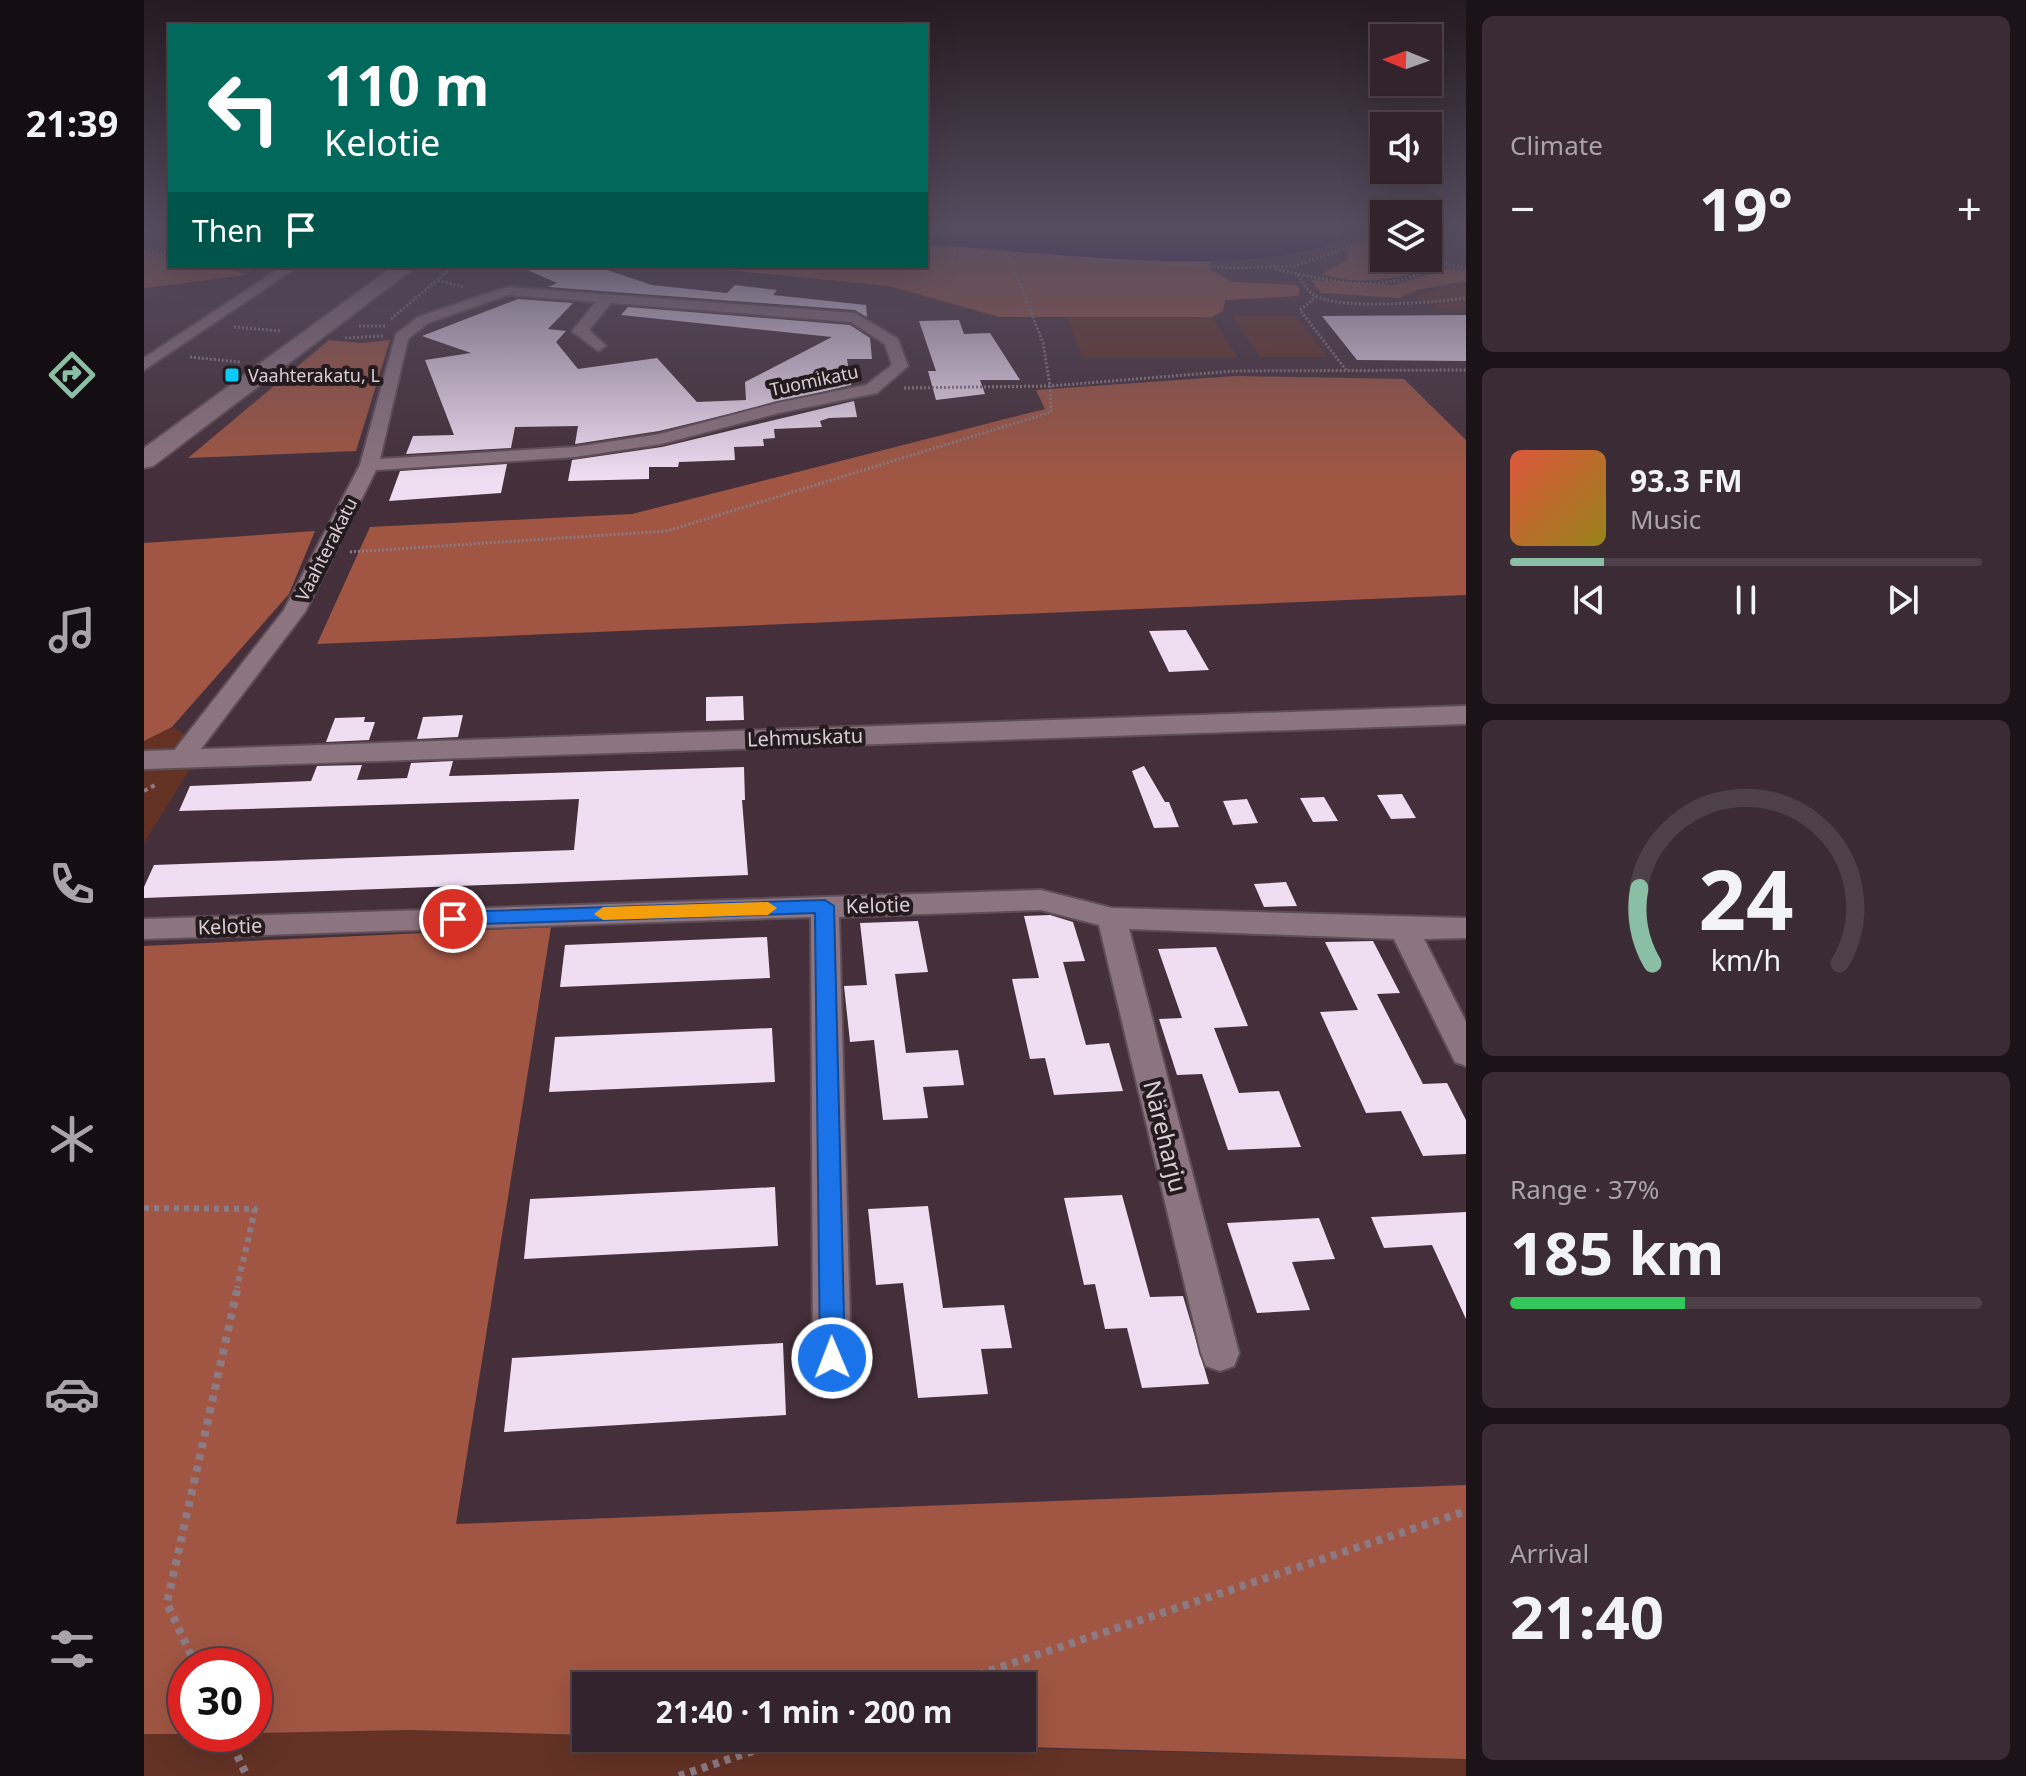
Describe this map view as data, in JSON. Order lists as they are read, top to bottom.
{
  "streets": {
    "street": [
      "Tuomikatu",
      "Vaahterakatu",
      "Lehmuskatu",
      "Kelotie",
      "Näreharju"
    ]
  },
  "crossings": [
    ["Tuomikatu", "Vaahterakatu"],
    ["Vaahterakatu", "Lehmuskatu"],
    ["Kelotie", "Näreharju"]
  ],
  "places": {
    "transit": ["Vaahterakatu, L"]
  },
  "north": "left",
  "page": {
    "tabs": "21:39",
    "tile": [
      "Climate",
      ["Range · 37%", "185 km"],
      ["Arrival", "21:40"]
    ],
    "turn": ["110 m", "Kelotie"],
    "heat": ["−", "19°", "+"],
    "then": "Then",
    "song": ["93.3 FM", "Music"],
    "limit": "30",
    "trip": "21:40 · 1 min · 200 m",
    "gauge": ["24", "km/h"]
  }
}
